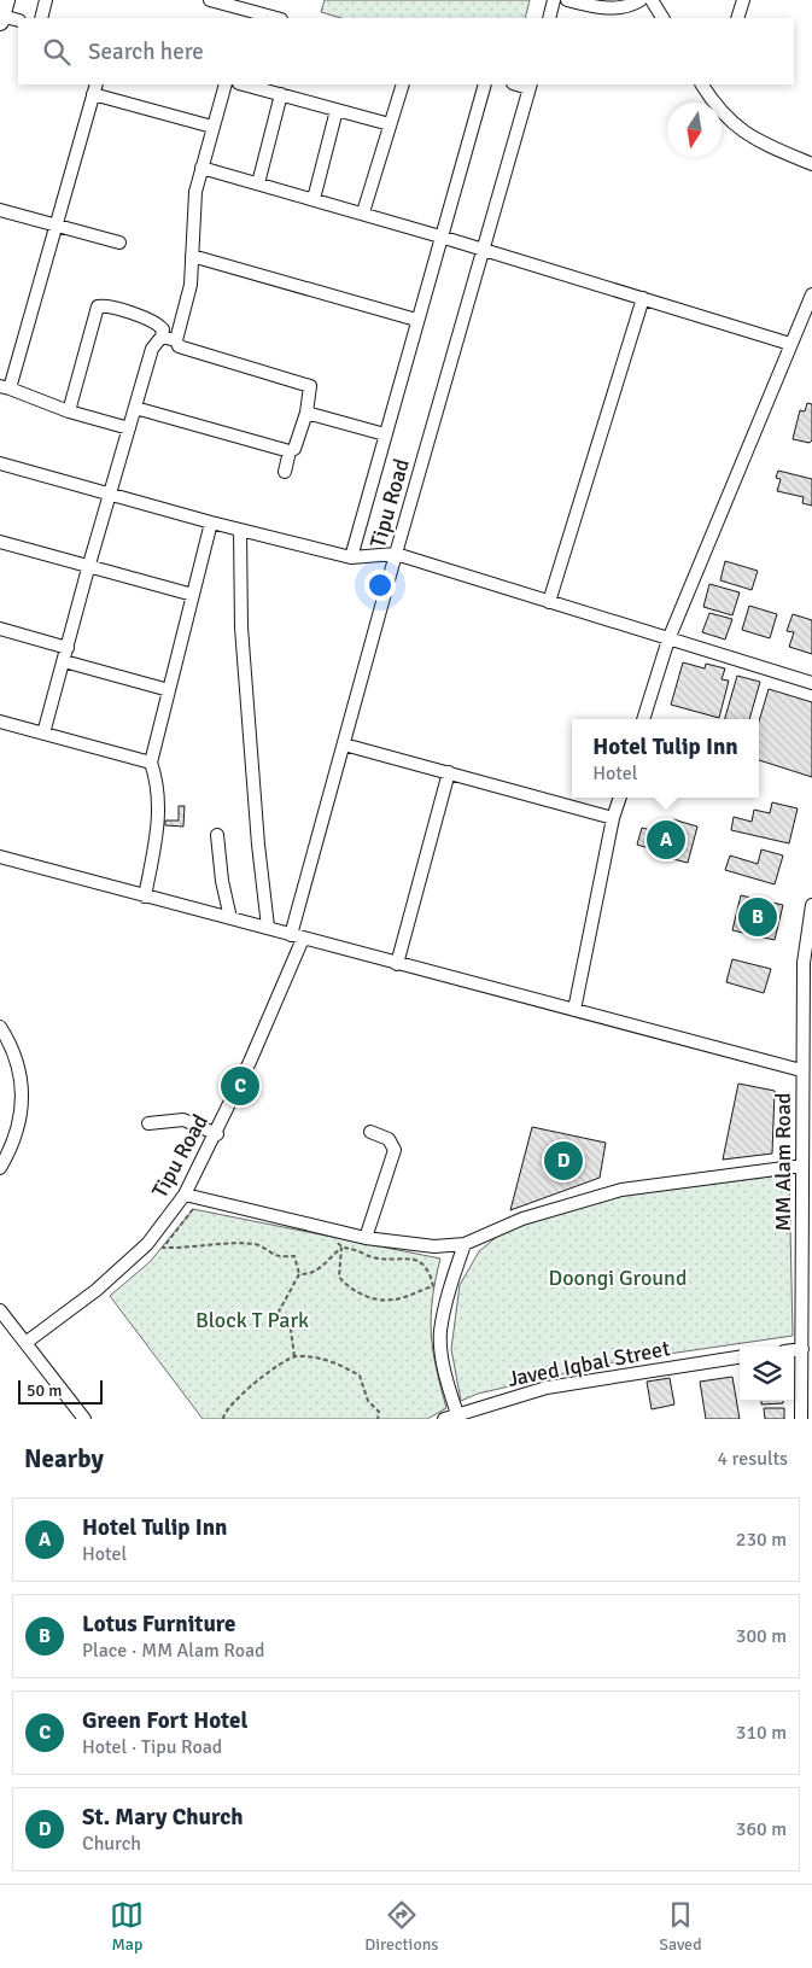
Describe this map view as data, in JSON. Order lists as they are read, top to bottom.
{
  "streets": {
    "street": ["Tipu Road", "MM Alam Road", "Javed Iqbal Street"]
  },
  "parks": ["Doongi Ground", "Block T Park"],
  "scale_bar": "50 m",
  "north": "bottom",
  "page": {
    "search": "Search here",
    "popup": ["Hotel Tulip Inn", "Hotel"],
    "pins": [
      "A",
      "B",
      "C",
      "D"
    ],
    "scale": "50 m",
    "heading": ["Nearby", "4 results"],
    "list": [
      {
        "mark": "A",
        "name": "Hotel Tulip Inn",
        "note": "Hotel",
        "value": "230 m"
      },
      {
        "mark": "B",
        "name": "Lotus Furniture",
        "note": "Place · MM Alam Road",
        "value": "300 m"
      },
      {
        "mark": "C",
        "name": "Green Fort Hotel",
        "note": "Hotel · Tipu Road",
        "value": "310 m"
      },
      {
        "mark": "D",
        "name": "St. Mary Church",
        "note": "Church",
        "value": "360 m"
      }
    ],
    "nav": ["Map", "Directions", "Saved"]
  }
}
